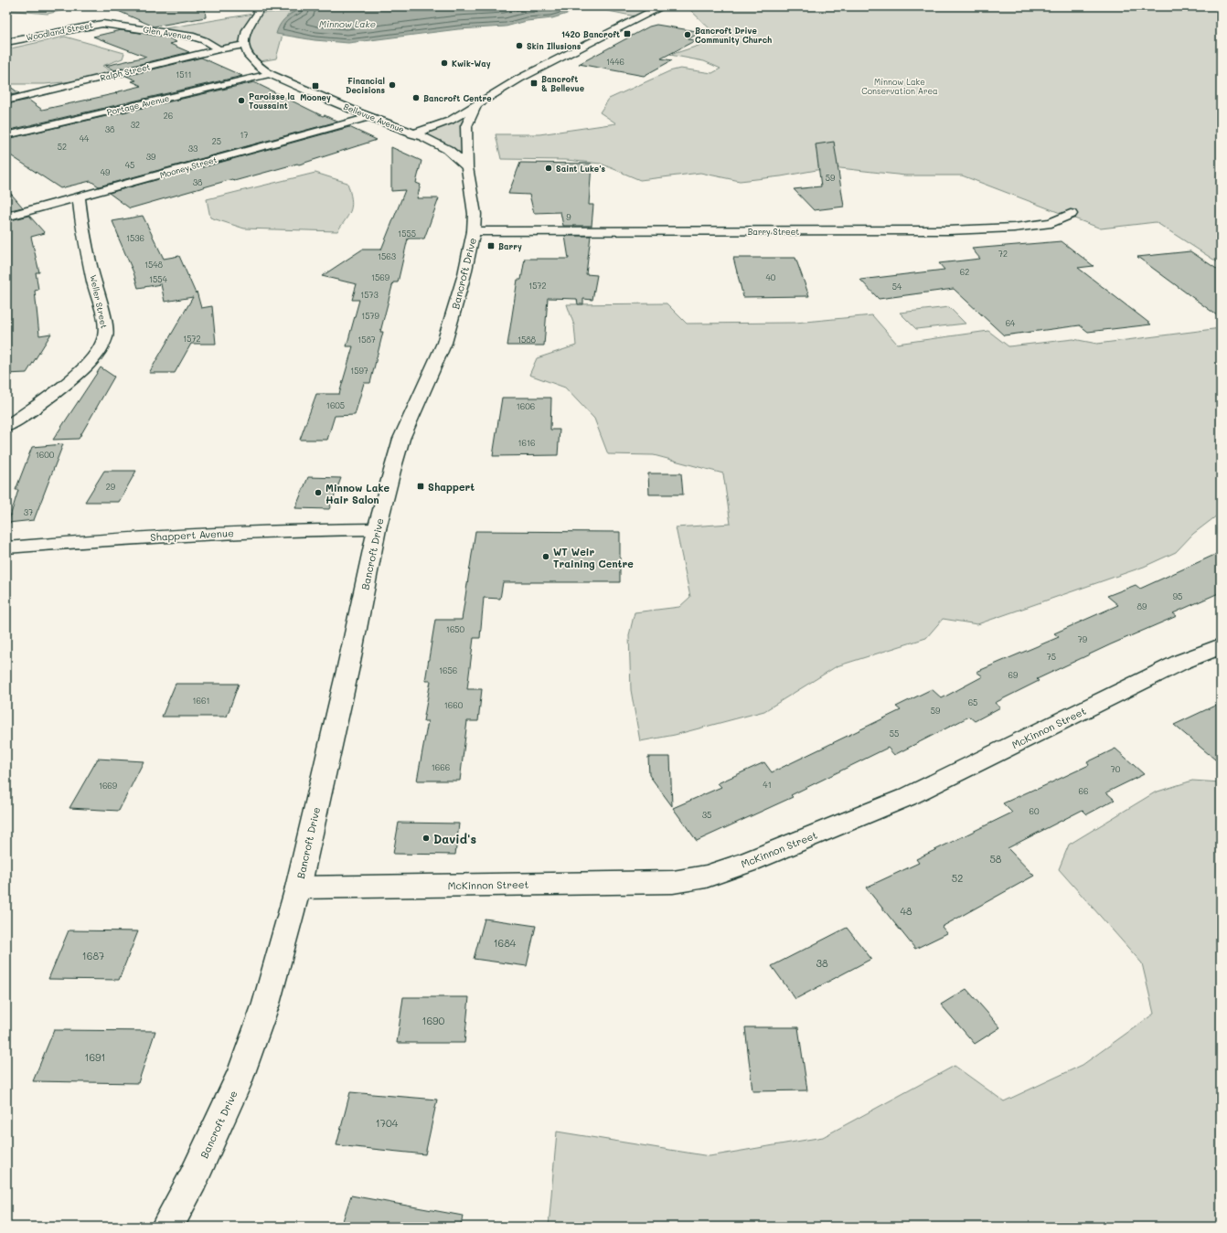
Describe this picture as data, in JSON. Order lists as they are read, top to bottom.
{
  "streets": {
    "street": [
      "Woodland Street",
      "Glen Avenue",
      "Ralph Street",
      "Portage Avenue",
      "Bellevue Avenue",
      "Mooney Street",
      "Barry Street",
      "Bancroft Drive",
      "Weller Street",
      "Shappert Avenue",
      "McKinnon Street"
    ]
  },
  "crossings": [
    ["Woodland Street", "Glen Avenue"],
    ["Glen Avenue", "Ralph Street"],
    ["Ralph Street", "Bellevue Avenue"],
    ["Portage Avenue", "Bellevue Avenue"],
    ["Bellevue Avenue", "Mooney Street"],
    ["Mooney Street", "Weller Street"],
    ["Barry Street", "Bancroft Drive"],
    ["Bancroft Drive", "Shappert Avenue"],
    ["Bancroft Drive", "McKinnon Street"]
  ],
  "water": ["Minnow Lake"],
  "parks": ["Minnow Lake Conservation Area"],
  "places": {
    "transit": [
      "1420 Bancroft",
      "Bancroft & Bellevue",
      "Mooney",
      "Barry",
      "Shappert"
    ],
    "other": [
      "Bancroft Drive Community Church",
      "Skin Illusions",
      "Kwik-Way",
      "Financial Decisions",
      "Bancroft Centre",
      "Paroisse la Toussaint",
      "Saint Luke's",
      "Minnow Lake Hair Salon",
      "WT Weir Training Centre",
      "David's"
    ]
  },
  "house_numbers": [
    "1446",
    "1511",
    "26",
    "32",
    "38",
    "17",
    "44",
    "25",
    "52",
    "33",
    "39",
    "45",
    "49",
    "59",
    "38",
    "9",
    "1555",
    "1536",
    "72",
    "1563",
    "1548",
    "62",
    "1569",
    "40",
    "1554",
    "1572",
    "54",
    "1573",
    "1579",
    "64",
    "1572",
    "1587",
    "1588",
    "1597",
    "1605",
    "1606",
    "1616",
    "1600",
    "29",
    "37",
    "95",
    "89",
    "1650",
    "79",
    "75",
    "1656",
    "69",
    "1661",
    "65",
    "1660",
    "59",
    "55",
    "1666",
    "70",
    "41",
    "1669",
    "66",
    "60",
    "35",
    "58",
    "52",
    "48",
    "1684",
    "1687",
    "38",
    "1690",
    "1691",
    "1704"
  ]
}
